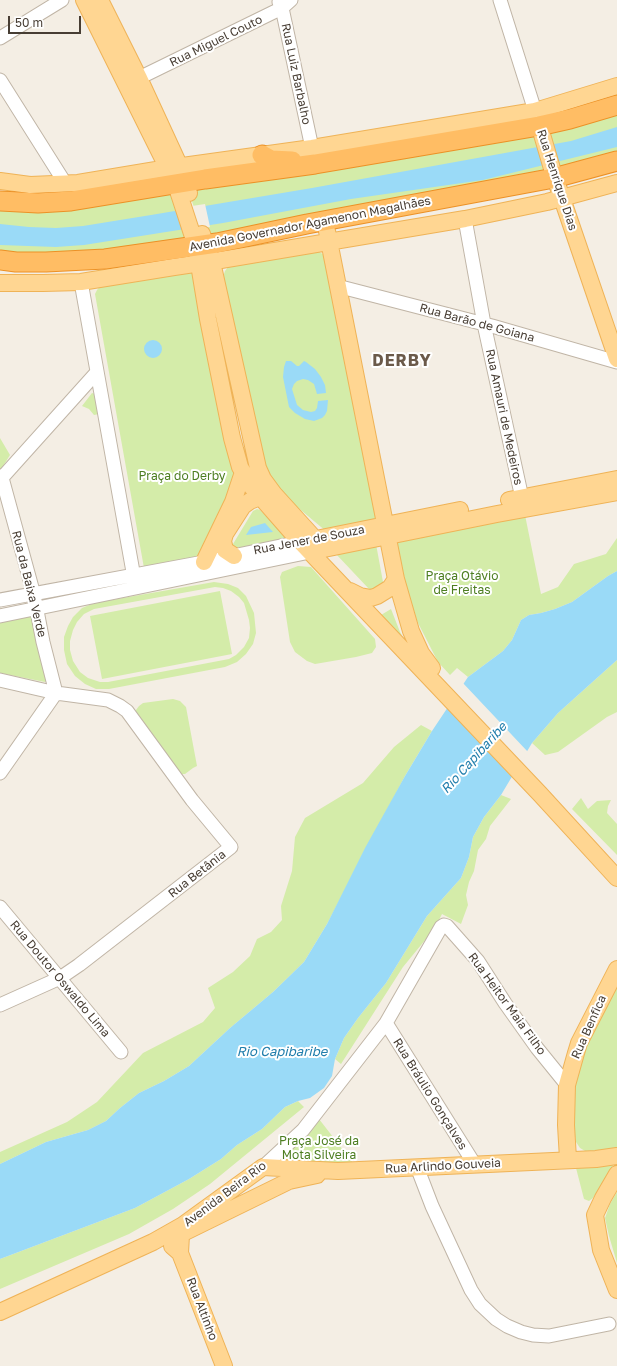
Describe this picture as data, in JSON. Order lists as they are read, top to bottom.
{
  "streets": {
    "highway": ["Avenida Governador Agamenon Magalhães"],
    "main road": [
      "Rua Henrique Dias",
      "Rua Jener de Souza",
      "Rua Benfica",
      "Rua Arlindo Gouveia",
      "Avenida Beira Rio",
      "Rua Altinho"
    ],
    "street": [
      "Rua Miguel Couto",
      "Rua Luiz Barbalho",
      "Rua Barão de Goiana",
      "Rua Amauri de Medeiros",
      "Rua da Baixa Verde",
      "Rua Betânia",
      "Rua Doutor Oswaldo Lima",
      "Rua Heitor Maia Filho",
      "Rua Bráulio Gonçalves"
    ]
  },
  "crossings": [
    ["Rua Miguel Couto", "Rua Luiz Barbalho"],
    ["Rua Henrique Dias", "Avenida Governador Agamenon Magalhães"],
    ["Rua Henrique Dias", "Rua Barão de Goiana"],
    ["Avenida Governador Agamenon Magalhães", "Rua Amauri de Medeiros"],
    ["Rua Barão de Goiana", "Rua Amauri de Medeiros"],
    ["Rua Amauri de Medeiros", "Rua Jener de Souza"],
    ["Rua Jener de Souza", "Rua da Baixa Verde"],
    ["Rua da Baixa Verde", "Rua Betânia"],
    ["Rua Betânia", "Rua Doutor Oswaldo Lima"],
    ["Rua Heitor Maia Filho", "Rua Benfica"],
    ["Rua Heitor Maia Filho", "Avenida Beira Rio"],
    ["Rua Benfica", "Rua Arlindo Gouveia"],
    ["Rua Bráulio Gonçalves", "Rua Arlindo Gouveia"],
    ["Rua Bráulio Gonçalves", "Avenida Beira Rio"],
    ["Rua Arlindo Gouveia", "Avenida Beira Rio"],
    ["Rua Arlindo Gouveia", "Rua Altinho"]
  ],
  "districts": ["DERBY"],
  "water": ["Rio Capibaribe"],
  "parks": ["Praça do Derby", "Praça Otávio de Freitas", "Praça José da Mota Silveira"],
  "scale_bar": "50 m"
}
